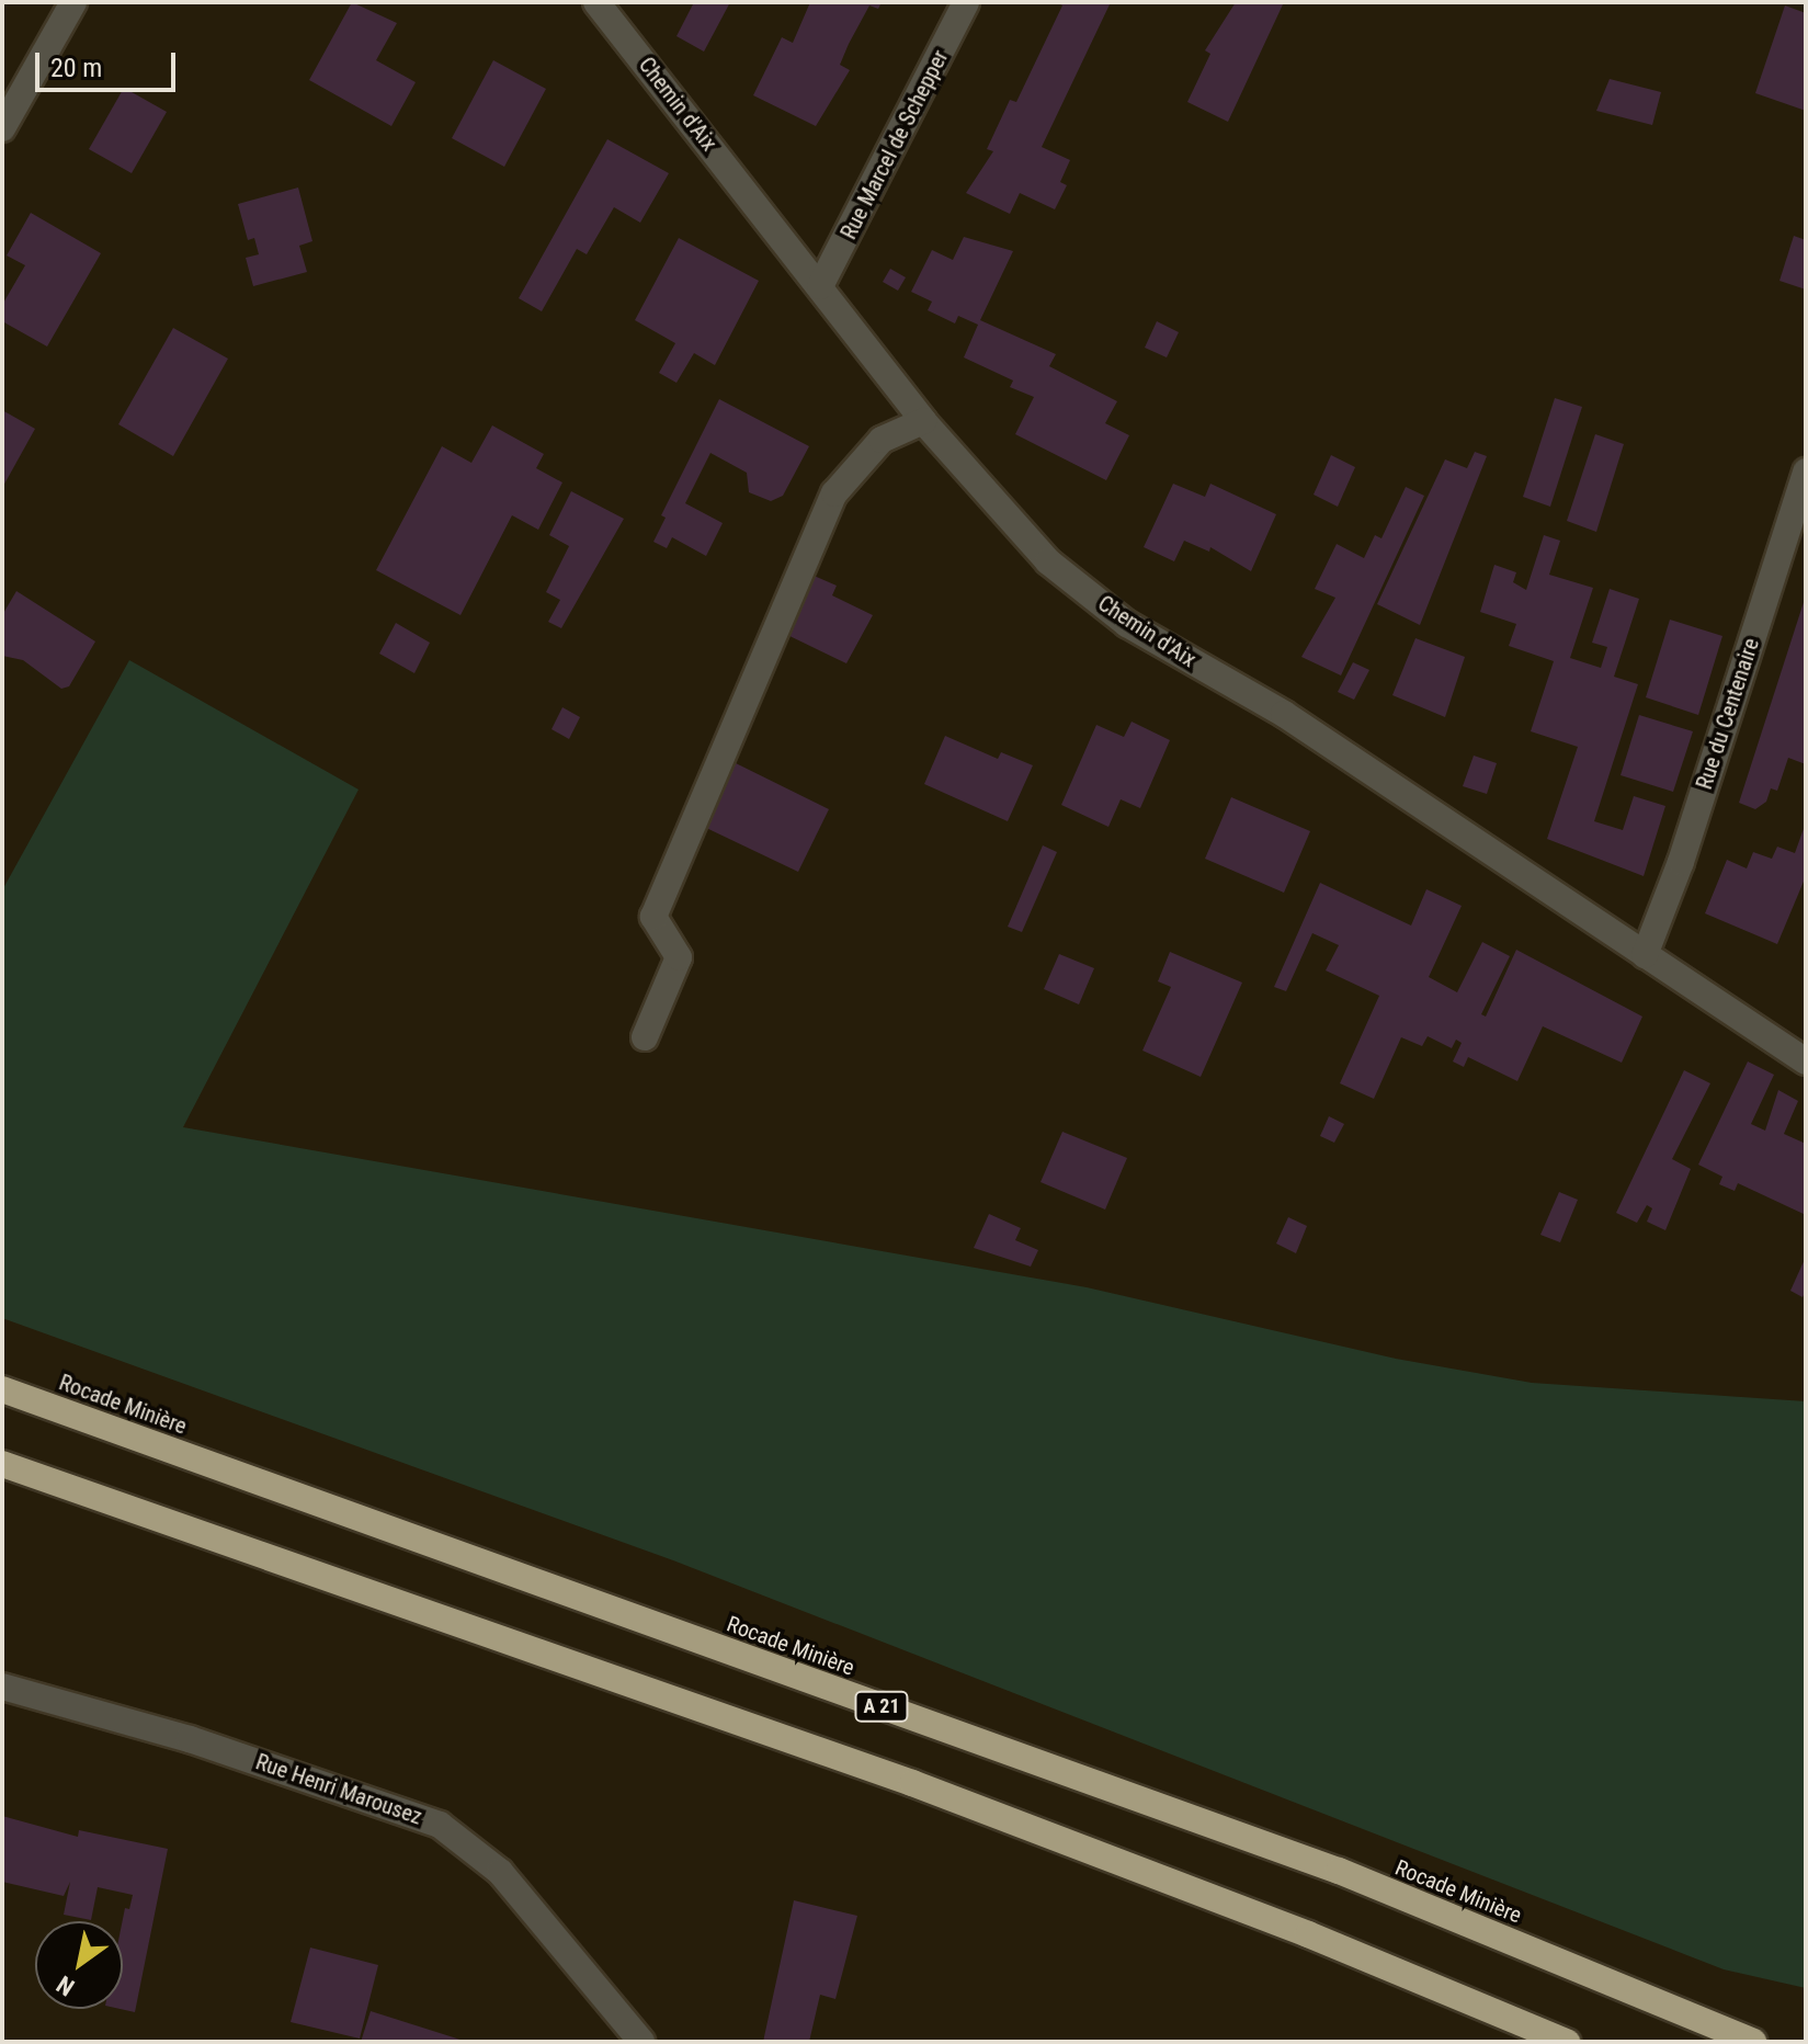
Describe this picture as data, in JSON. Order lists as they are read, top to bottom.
{
  "streets": {
    "highway": ["Rocade Minière", "A 21"],
    "street": [
      "Chemin d'Aix",
      "Rue Marcel de Schepper",
      "Rue du Centenaire",
      "Rue Henri Marousez"
    ]
  },
  "crossings": [
    ["Chemin d'Aix", "Rue Marcel de Schepper"],
    ["Chemin d'Aix", "Rue du Centenaire"]
  ],
  "scale_bar": "20 m",
  "north": "bottom left"
}
